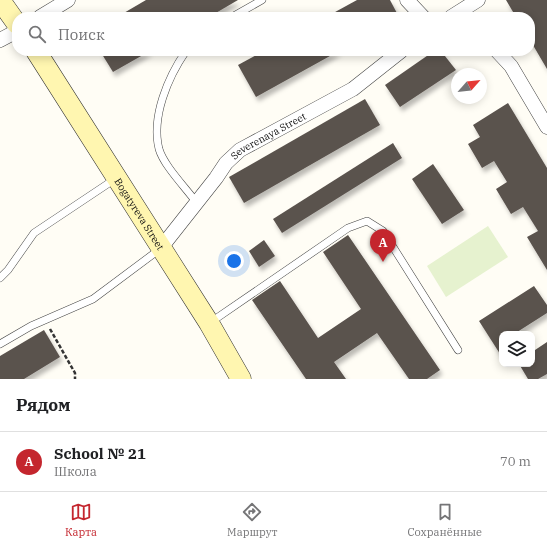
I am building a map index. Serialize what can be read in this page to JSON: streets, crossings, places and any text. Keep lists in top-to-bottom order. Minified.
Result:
{"streets":{"main road":["Bogatyreva Street"],"street":["Severenaya Street"]},"crossings":[["Severenaya Street","Bogatyreva Street"]],"north":"top right","page":{"search":"Поиск","pins":"A","heading":"Рядом","list":[{"mark":"A","name":"School № 21","note":"Школа","value":"70 m"}],"nav":["Карта","Маршрут","Сохранённые"]}}
